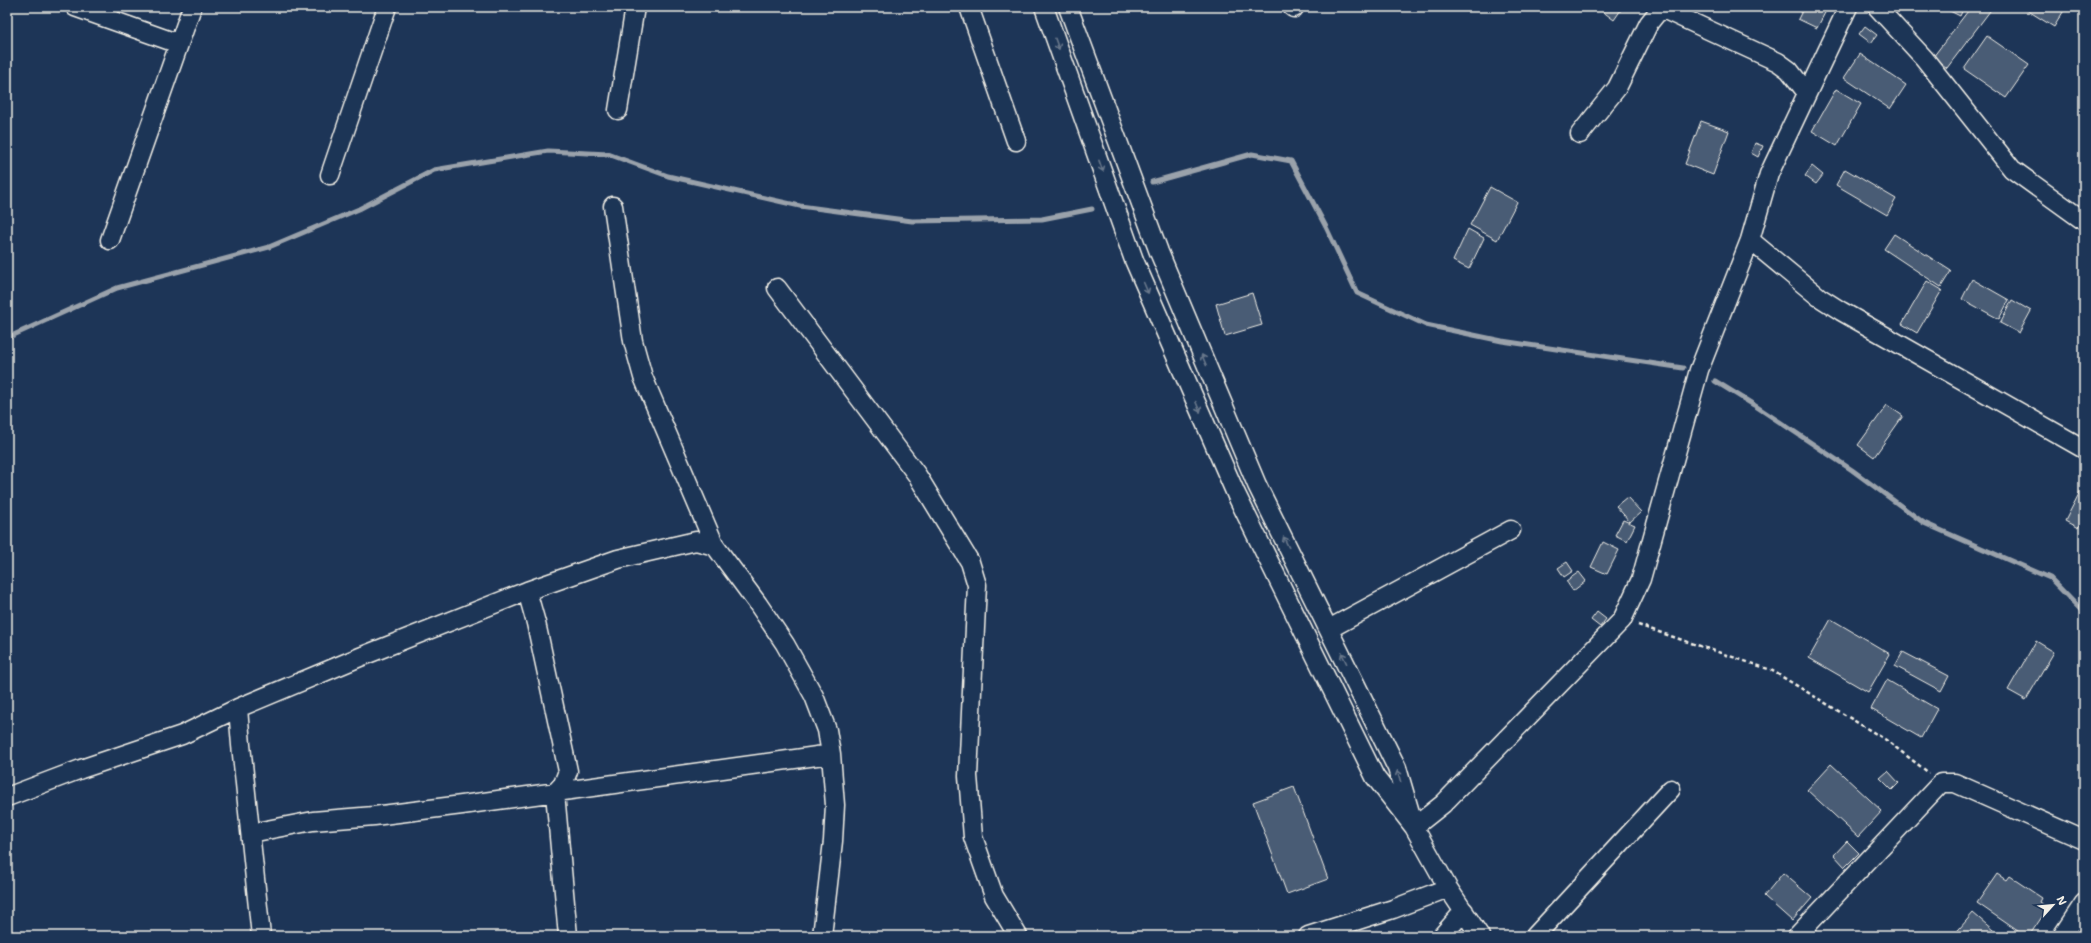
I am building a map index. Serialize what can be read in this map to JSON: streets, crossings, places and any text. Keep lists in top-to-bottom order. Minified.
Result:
{"north":"top right"}
